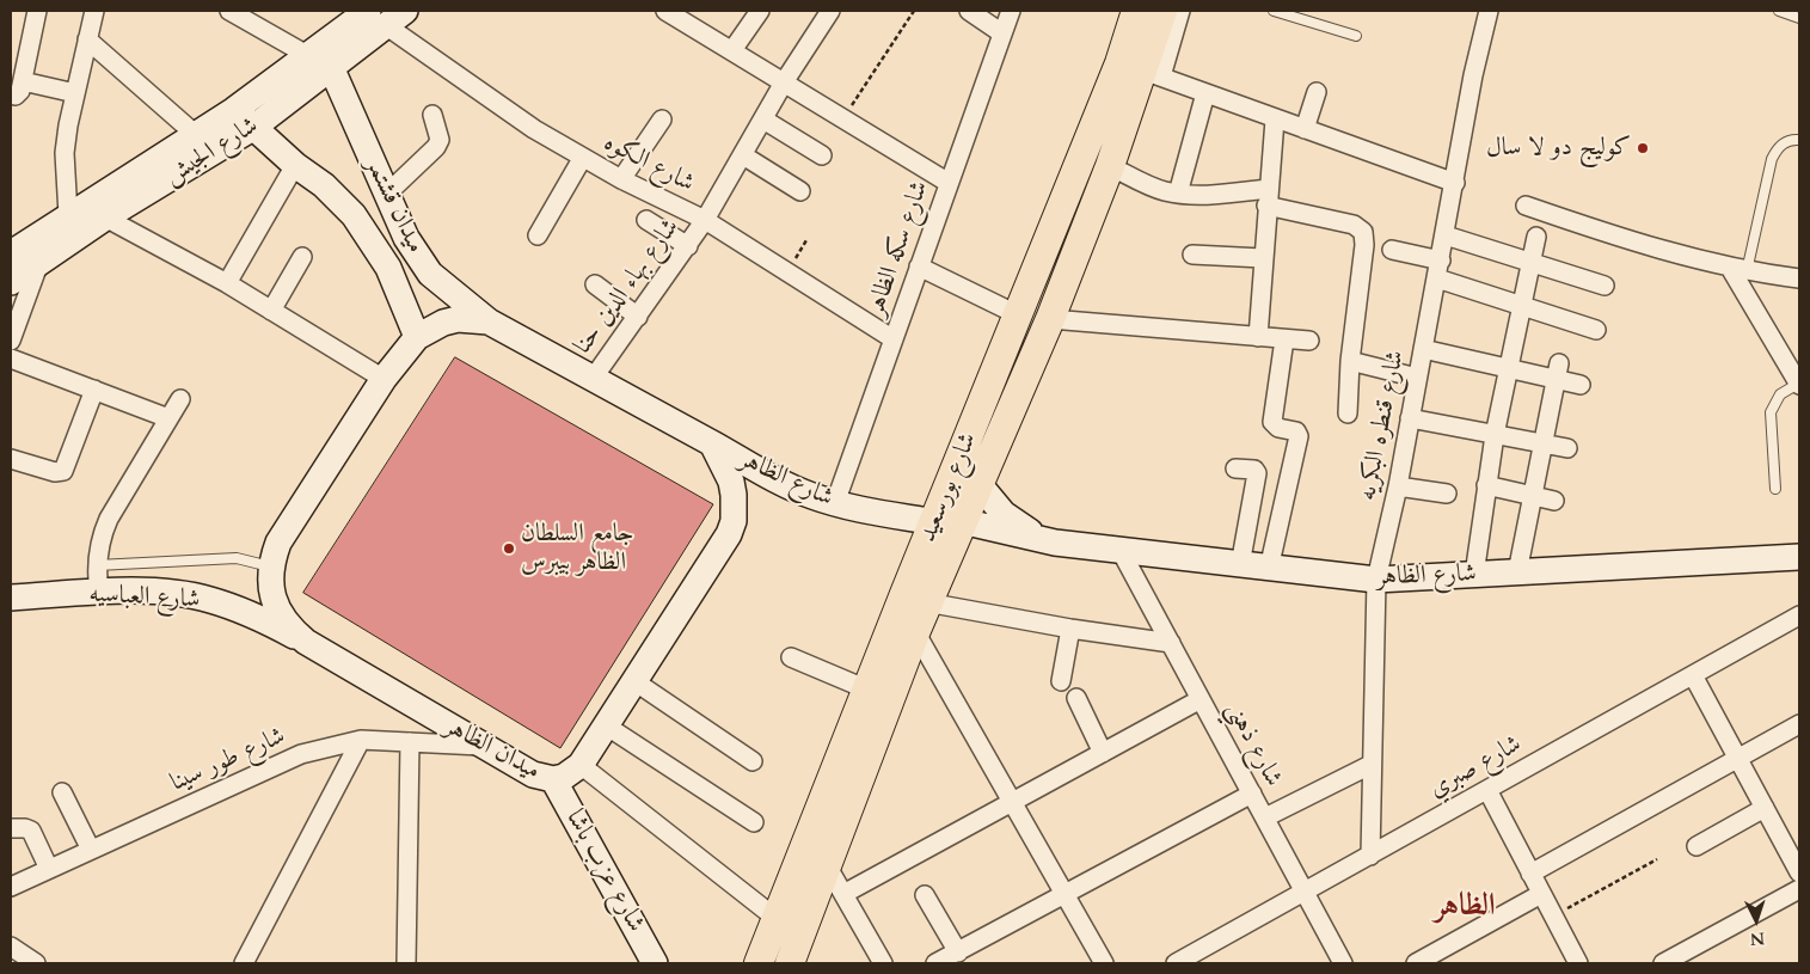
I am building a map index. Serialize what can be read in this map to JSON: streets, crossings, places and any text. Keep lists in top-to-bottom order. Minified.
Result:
{"streets":{"main road":["شارع الجيش","ميدان قشتمر","شارع الظاهر","شارع بورسعيد","شارع العباسيه","ميدان الظاهر","شارع عزب باشا"],"street":["شارع الكوه","شارع سكه الظاهر","شارع بهاء الدين حنا","شارع قنطره البكريه","شارع ذهني","شارع طور سينا","شارع صبري"]},"crossings":[["شارع الجيش","شارع الكوه"],["شارع الجيش","ميدان قشتمر"],["شارع الكوه","شارع سكه الظاهر"],["شارع الكوه","شارع بهاء الدين حنا"],["ميدان قشتمر","ميدان الظاهر"],["شارع سكه الظاهر","شارع الظاهر"],["شارع بهاء الدين حنا","ميدان الظاهر"],["شارع قنطره البكريه","شارع الظاهر"],["شارع قنطره البكريه","شارع صبري"],["شارع الظاهر","شارع بورسعيد"],["شارع الظاهر","شارع ذهني"],["شارع الظاهر","ميدان الظاهر"],["شارع العباسيه","ميدان الظاهر"],["شارع ذهني","شارع صبري"],["ميدان الظاهر","شارع طور سينا"],["ميدان الظاهر","شارع عزب باشا"]],"districts":["الظاهر"],"places":["كوليج دو لا سال","جامع السلطان الظاهر بيبرس"],"north":"bottom"}
